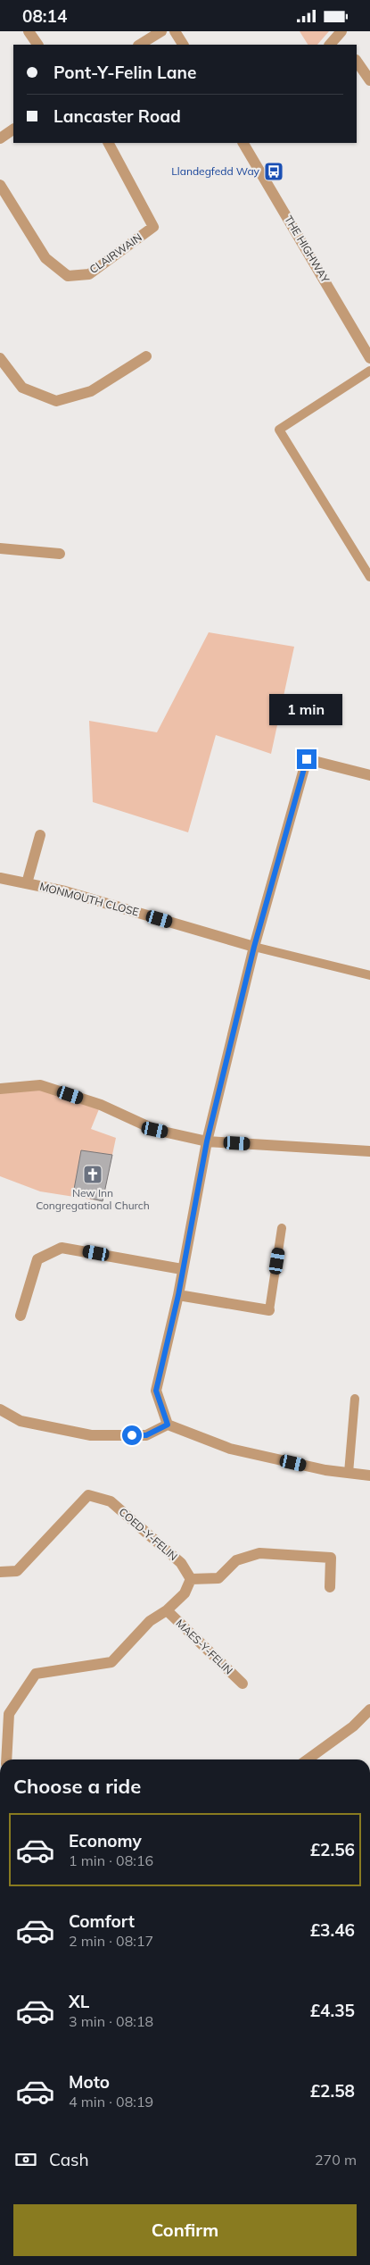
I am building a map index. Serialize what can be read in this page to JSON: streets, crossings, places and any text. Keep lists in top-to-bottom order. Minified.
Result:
{"streets":{"street":["THE HIGHWAY","CLAIRWAIN","MONMOUTH CLOSE","COED-Y-FELIN","MAES-Y-FELIN"]},"places":{"bus stop":["Llandegfedd Way"],"church":["New Inn Congregational Church"]},"page":{"status":"08:14","banner":["Pont-Y-Felin Lane","Lancaster Road"],"bubble":"1 min","heading":"Choose a ride","list":[{"name":"Economy","note":"1 min · 08:16","value":"£2.56"},{"name":"Comfort","note":"2 min · 08:17","value":"£3.46"},{"name":"XL","note":"3 min · 08:18","value":"£4.35"},{"name":"Moto","note":"4 min · 08:19","value":"£2.58"}],"pay":["Cash","270 m"],"buttons":"Confirm"}}
